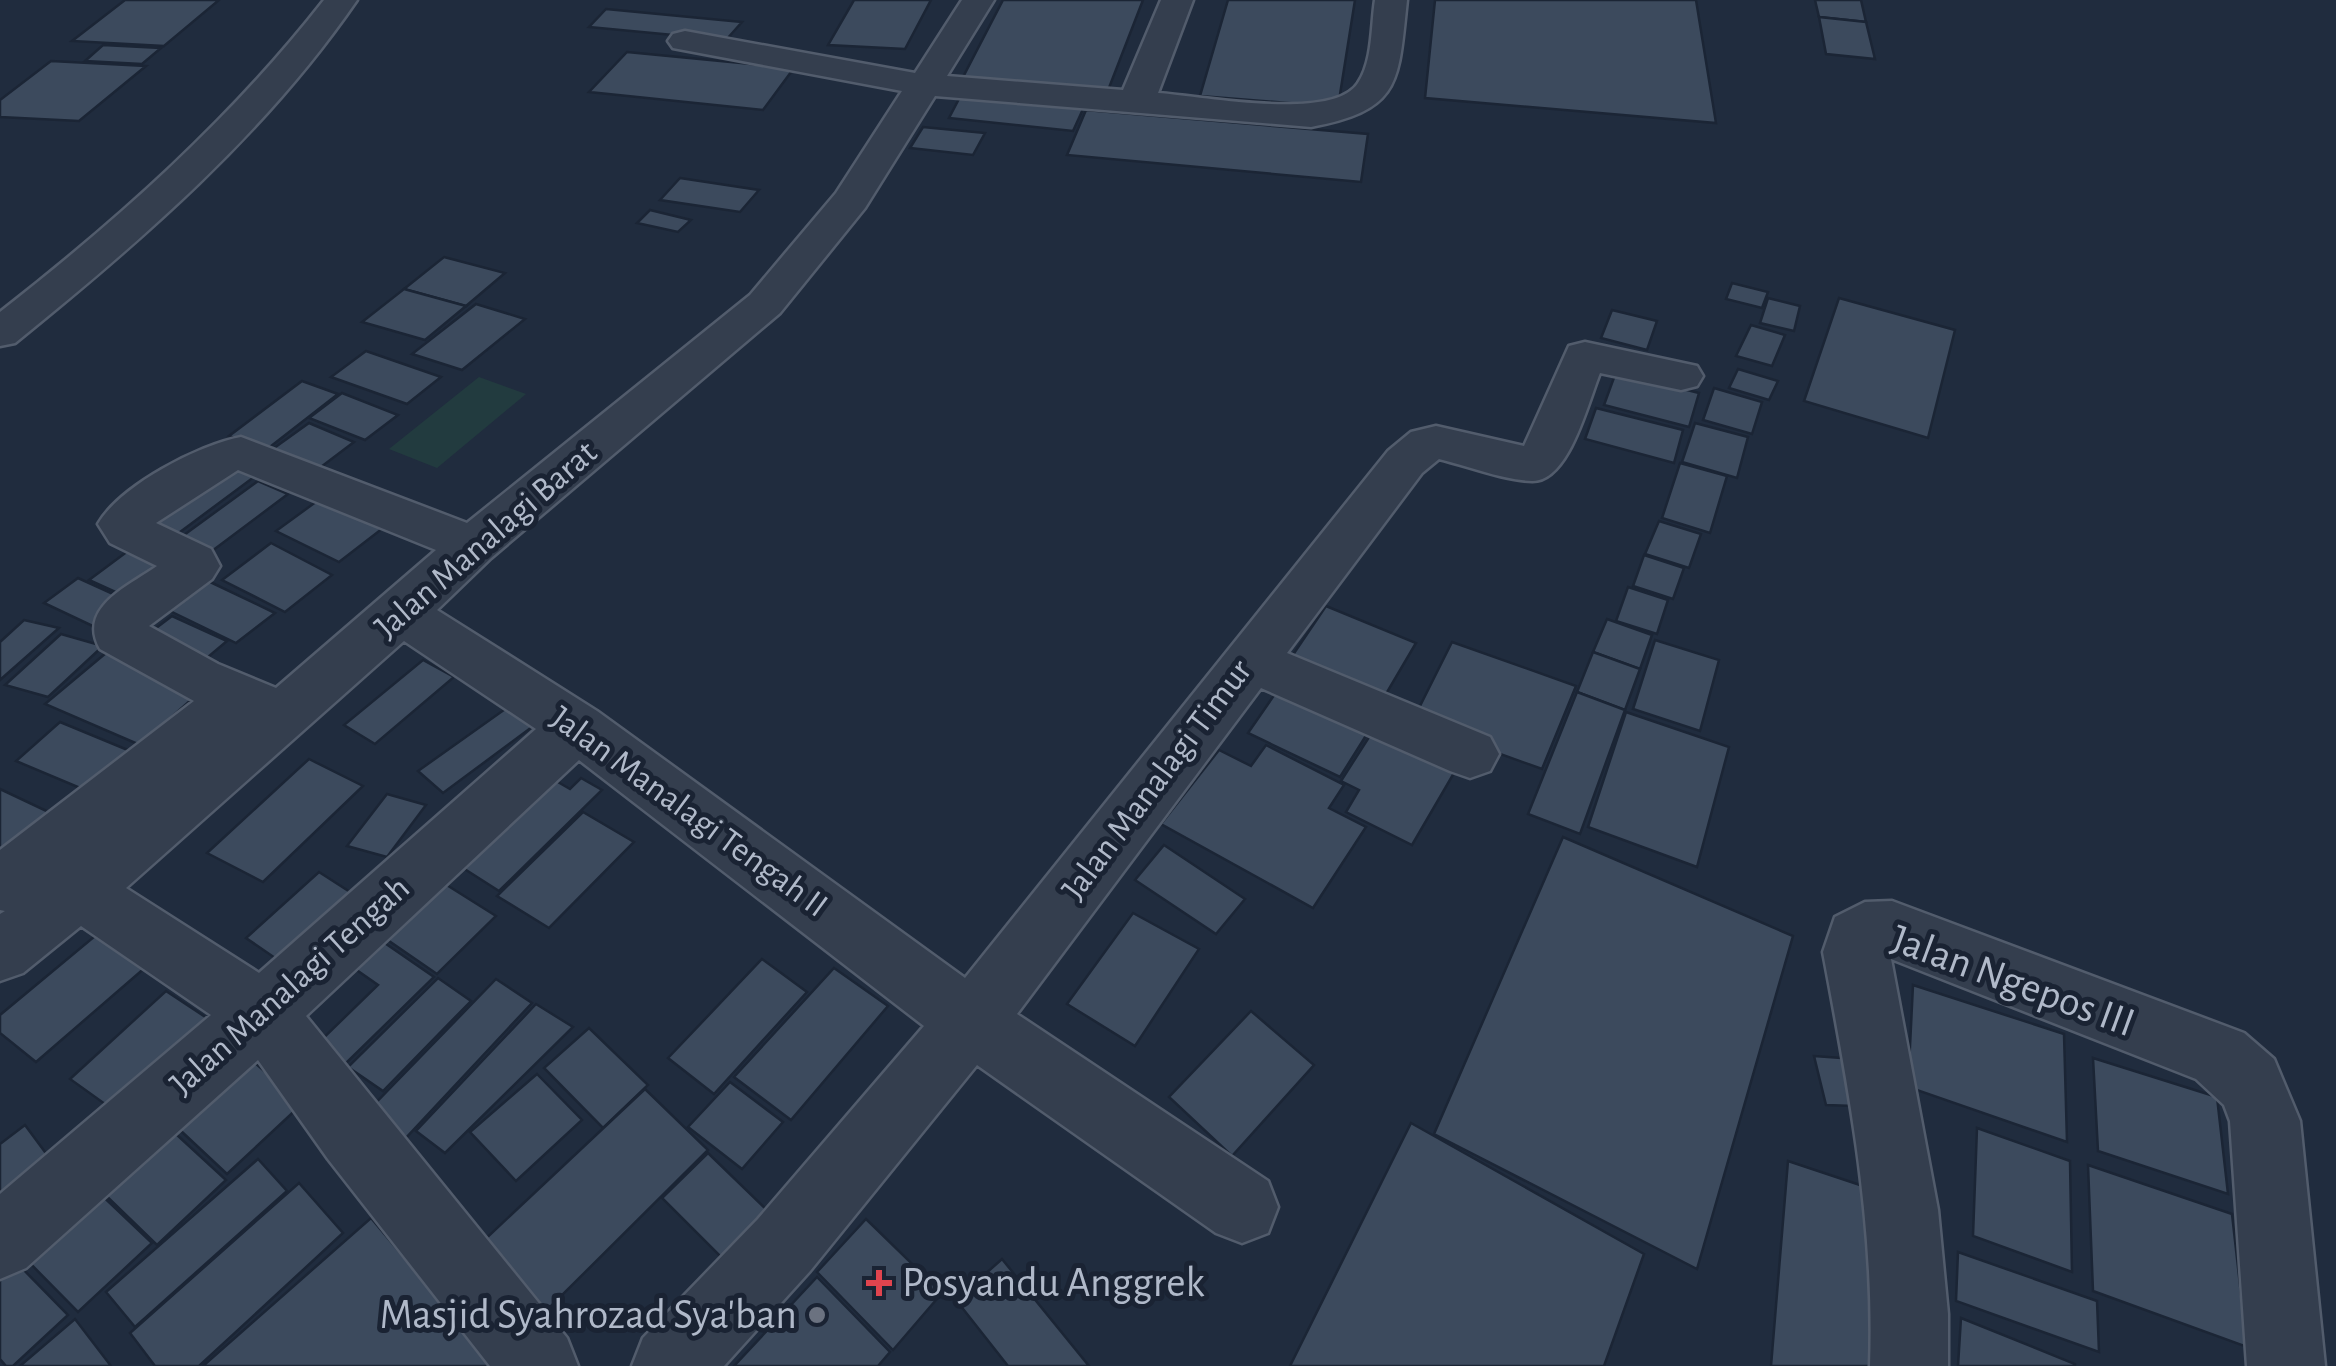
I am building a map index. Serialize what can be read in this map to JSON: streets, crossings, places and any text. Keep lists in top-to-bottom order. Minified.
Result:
{"streets":{"street":["Jalan Manalagi Barat","Jalan Manalagi Timur","Jalan Manalagi Tengah II","Jalan Ngepos III","Jalan Manalagi Tengah"]},"crossings":[["Jalan Manalagi Barat","Jalan Manalagi Tengah II"],["Jalan Manalagi Timur","Jalan Manalagi Tengah II"],["Jalan Manalagi Tengah II","Jalan Manalagi Tengah"]],"places":{"health":["Posyandu Anggrek"],"other":["Masjid Syahrozad Sya'ban"]}}
